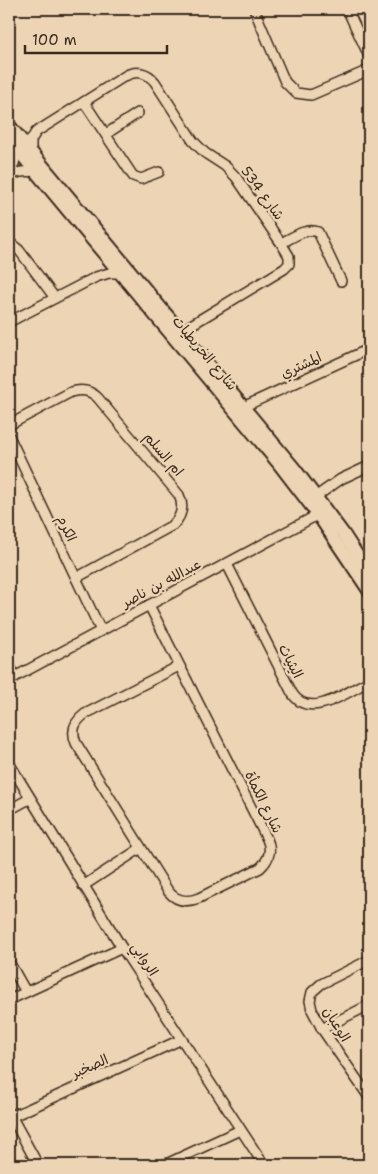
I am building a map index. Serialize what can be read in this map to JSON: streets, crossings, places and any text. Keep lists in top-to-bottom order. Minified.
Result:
{"streets":{"street":["شارع 534","شارع الخريطيات","المشتري","ام السلم","الكرم","عبدالله بن ناصر","اليثياث","شارع الكمأة","الروابي","الوعبان","الصخبر"]},"crossings":[["شارع 534","شارع الخريطيات"],["شارع الخريطيات","المشتري"],["شارع الخريطيات","عبدالله بن ناصر"],["ام السلم","الكرم"],["الكرم","عبدالله بن ناصر"],["عبدالله بن ناصر","اليثياث"],["عبدالله بن ناصر","شارع الكمأة"],["الروابي","الصخبر"]],"scale_bar":"100 m"}
